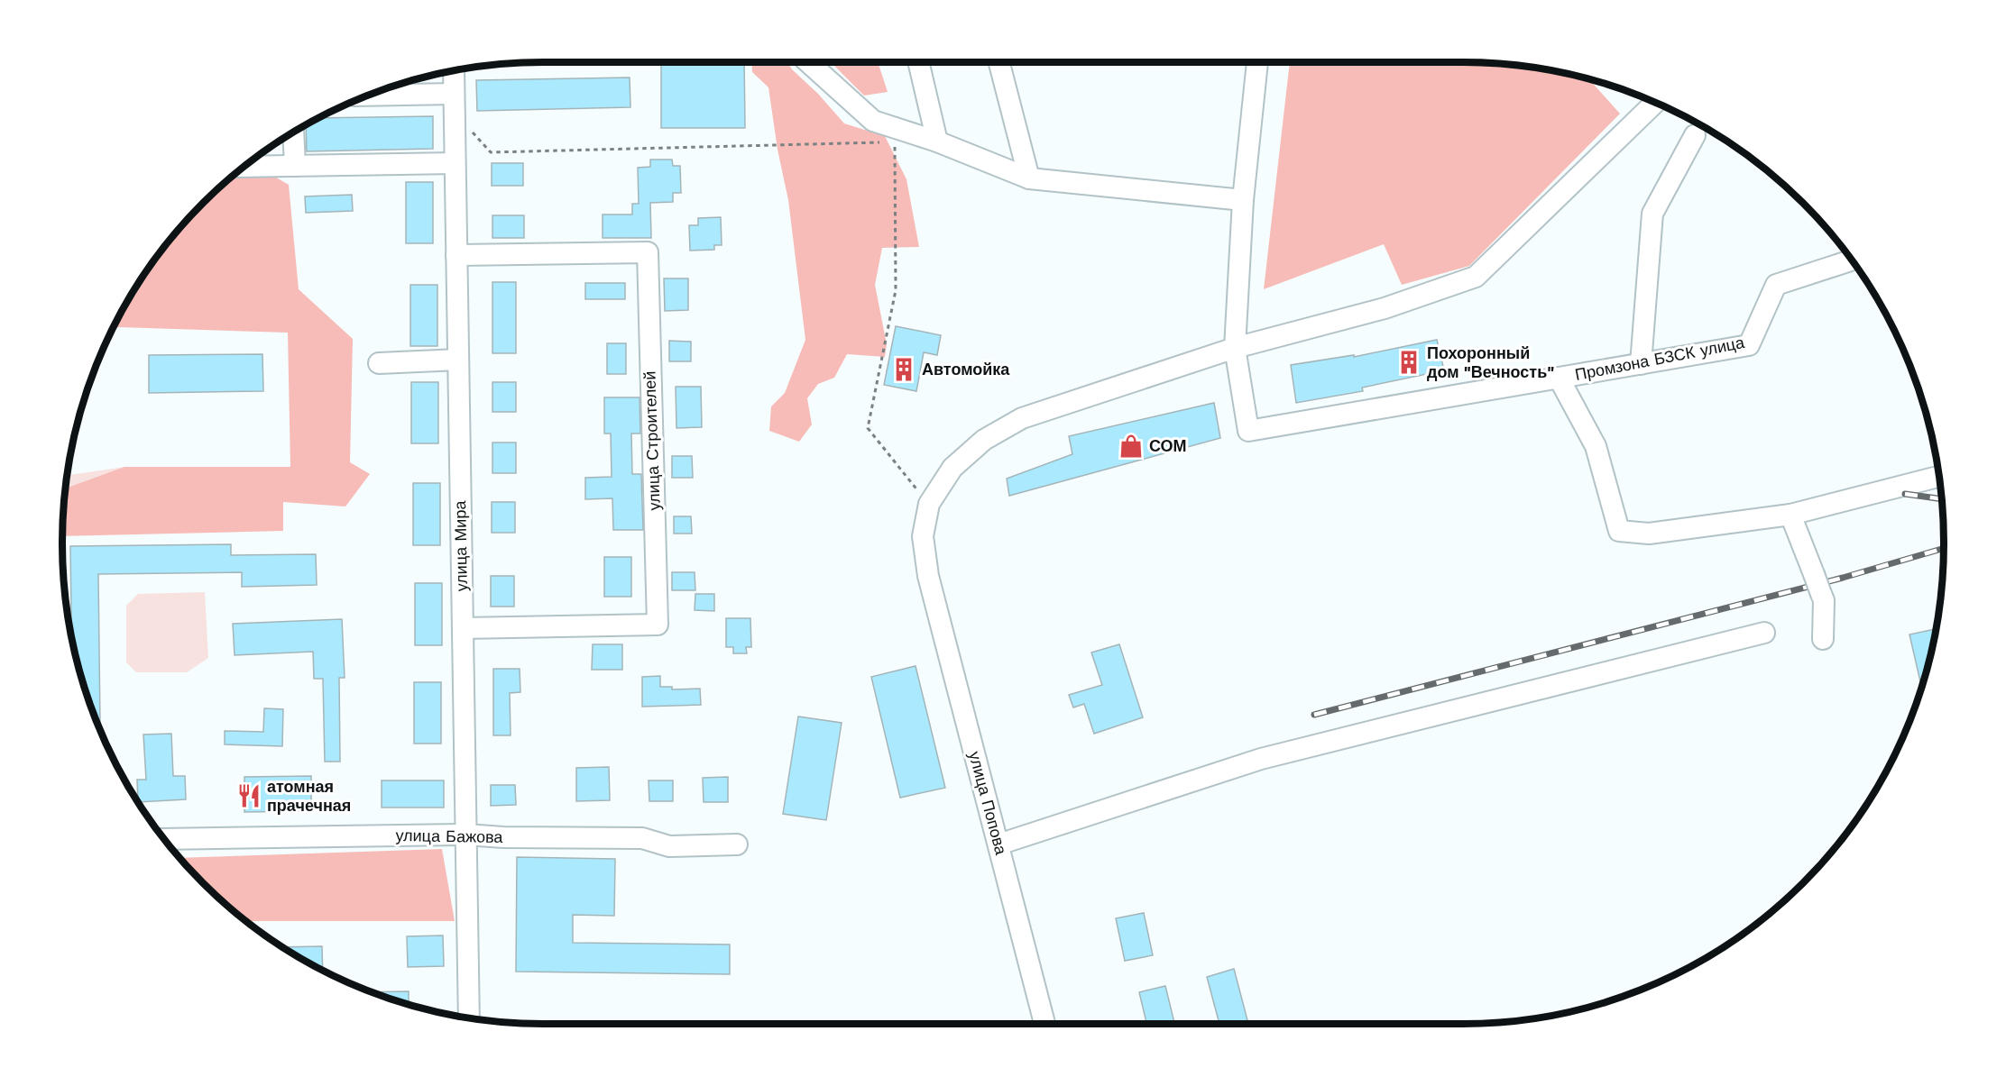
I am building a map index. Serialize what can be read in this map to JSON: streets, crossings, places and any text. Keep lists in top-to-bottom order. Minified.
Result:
{"streets":{"street":["Промзона БЗСК улица","улица Строителей","улица Мира","улица Попова","улица Бажова"]},"crossings":[["улица Строителей","улица Мира"],["улица Мира","улица Бажова"]],"places":{"building":["Похоронный дом \"Вечность\"","Автомойка"],"shop":["СОМ"],"restaurant":["атомная прачечная"]}}
